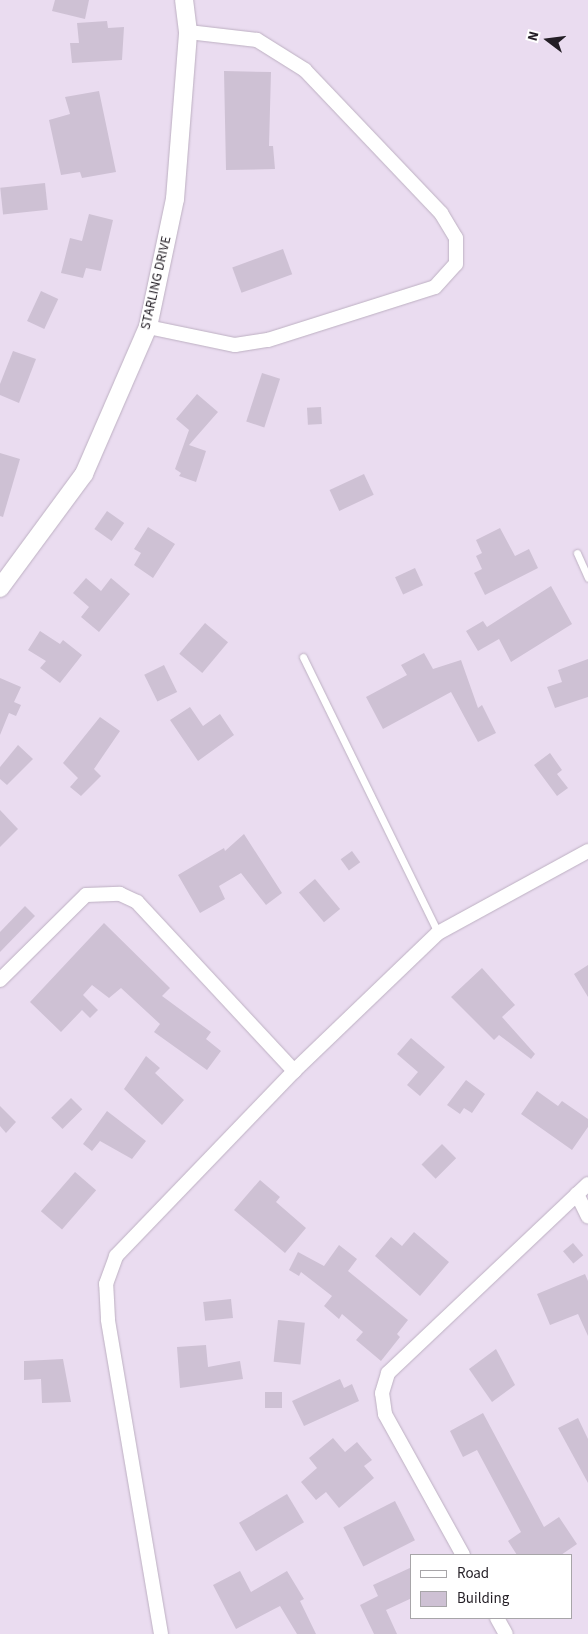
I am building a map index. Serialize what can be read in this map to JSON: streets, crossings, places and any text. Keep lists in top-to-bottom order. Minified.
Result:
{"streets":{"street":["STARLING DRIVE"]},"legend":["Road","Building"],"north":"left"}
